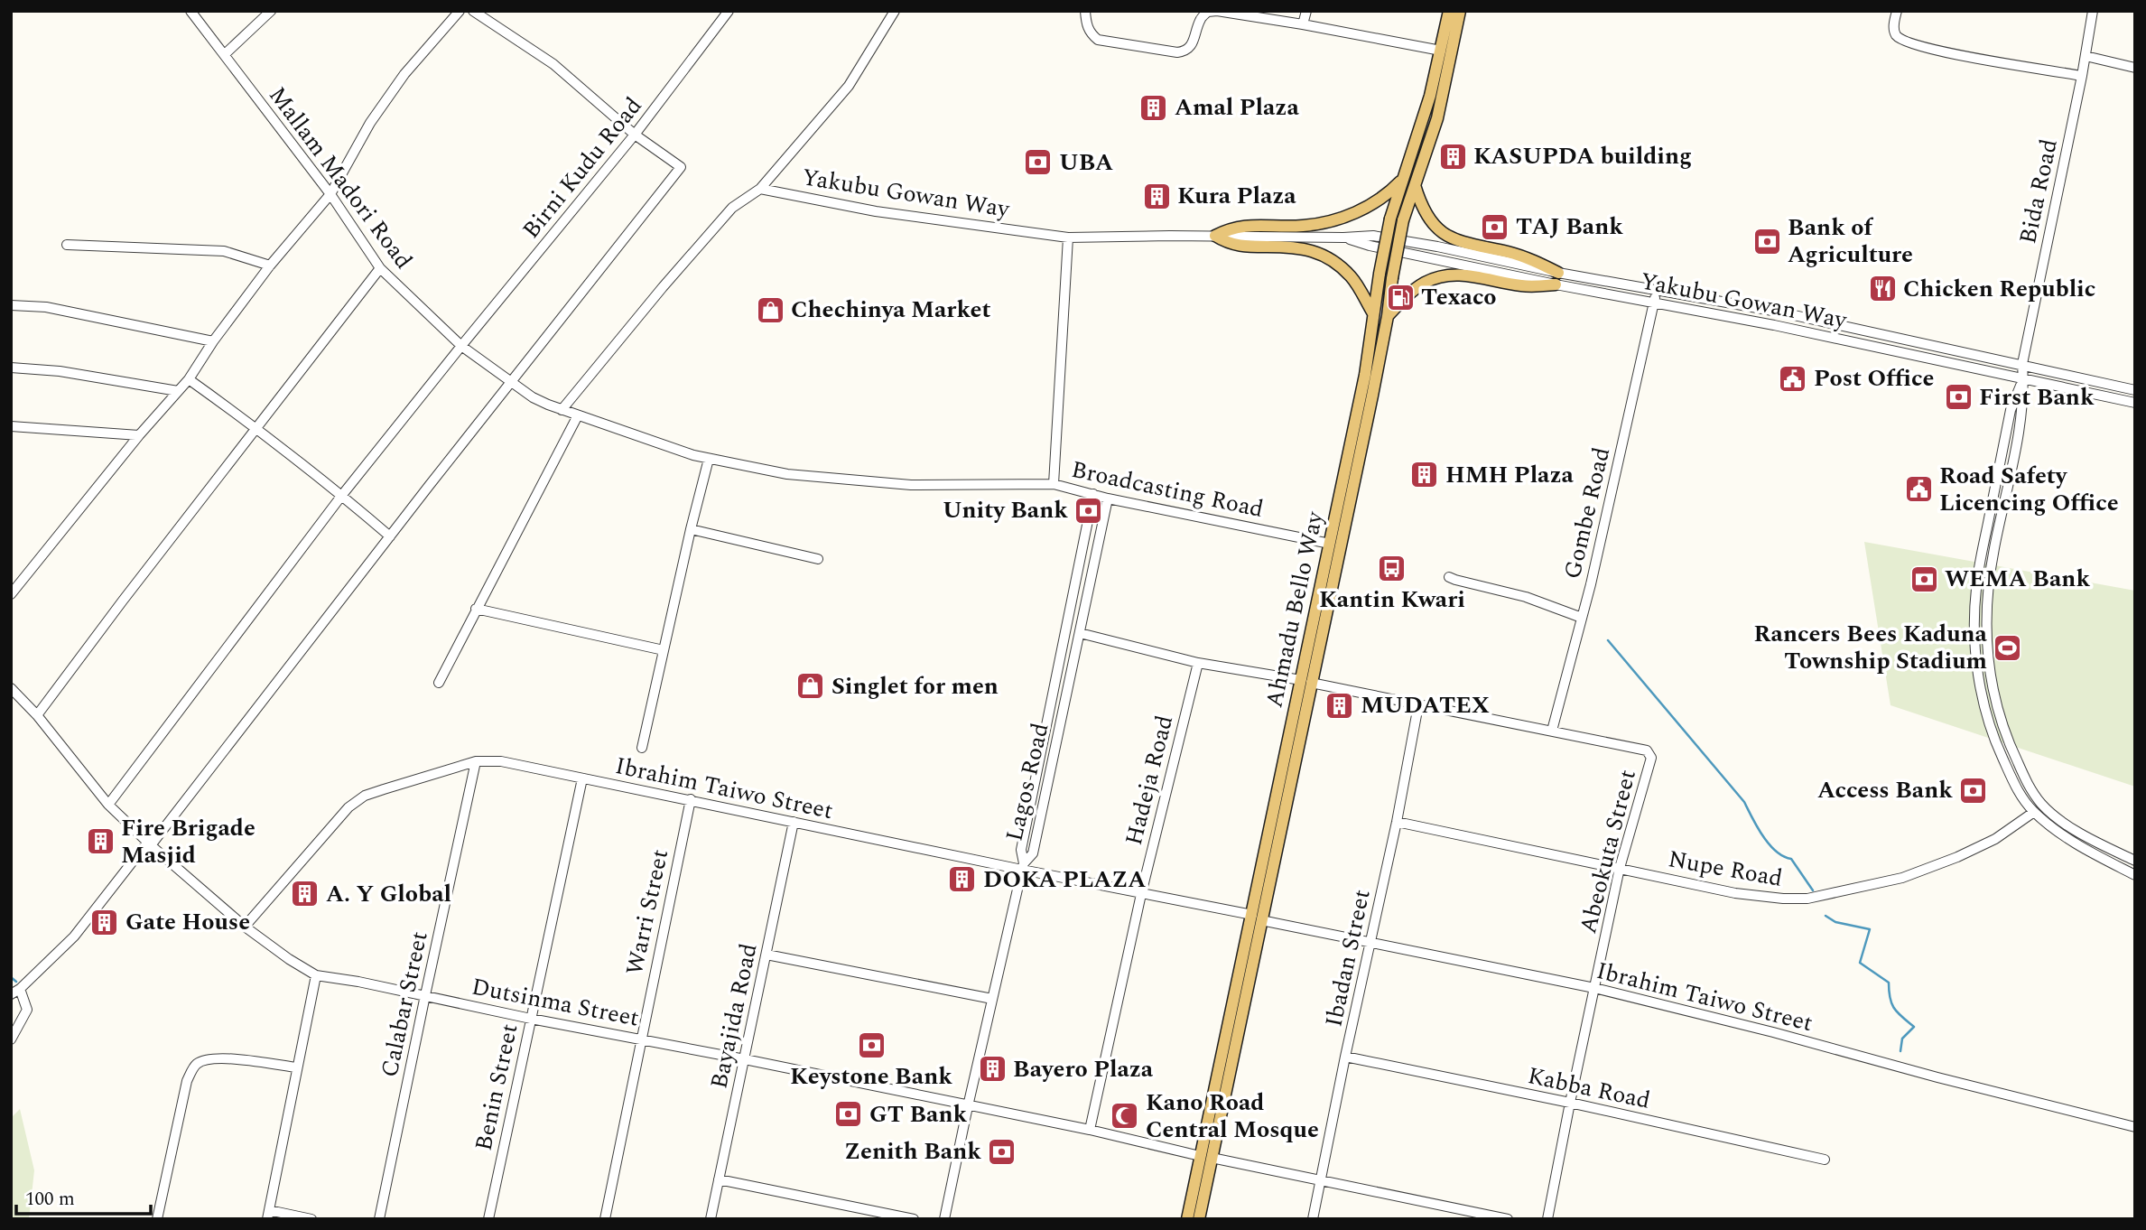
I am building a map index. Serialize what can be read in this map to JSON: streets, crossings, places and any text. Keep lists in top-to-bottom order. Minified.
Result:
{"streets":{"main road":["Ahmadu Bello Way"],"street":["Birni Kudu Road","Mallam Madori Road","Bida Road","Yakubu Gowan Way","Broadcasting Road","Gombe Road","Hadeja Road","Lagos Road","Ibrahim Taiwo Street","Abeokuta Street","Nupe Road","Warri Street","Ibadan Street","Dutsinma Street","Calabar Street","Bayajida Road","Benin Street","Kabba Road"]},"crossings":[["Birni Kudu Road","Mallam Madori Road"],["Birni Kudu Road","Dutsinma Street"],["Mallam Madori Road","Broadcasting Road"],["Bida Road","Yakubu Gowan Way"],["Bida Road","Nupe Road"],["Yakubu Gowan Way","Broadcasting Road"],["Yakubu Gowan Way","Gombe Road"],["Broadcasting Road","Ahmadu Bello Way"],["Broadcasting Road","Lagos Road"],["Gombe Road","Abeokuta Street"],["Ahmadu Bello Way","Ibrahim Taiwo Street"],["Ahmadu Bello Way","Dutsinma Street"],["Hadeja Road","Ibrahim Taiwo Street"],["Hadeja Road","Dutsinma Street"],["Lagos Road","Ibrahim Taiwo Street"],["Lagos Road","Dutsinma Street"],["Ibrahim Taiwo Street","Abeokuta Street"],["Ibrahim Taiwo Street","Warri Street"],["Ibrahim Taiwo Street","Ibadan Street"],["Ibrahim Taiwo Street","Dutsinma Street"],["Ibrahim Taiwo Street","Calabar Street"],["Ibrahim Taiwo Street","Bayajida Road"],["Ibrahim Taiwo Street","Benin Street"],["Abeokuta Street","Nupe Road"],["Abeokuta Street","Kabba Road"],["Nupe Road","Ibadan Street"],["Warri Street","Dutsinma Street"],["Ibadan Street","Dutsinma Street"],["Ibadan Street","Kabba Road"],["Dutsinma Street","Calabar Street"],["Dutsinma Street","Bayajida Road"],["Dutsinma Street","Benin Street"]],"places":{"building":["Amal Plaza","KASUPDA building","Kura Plaza","HMH Plaza","MUDATEX","Fire Brigade Masjid","DOKA PLAZA","A. Y Global","Gate House","Bayero Plaza"],"bank":["UBA","TAJ Bank","Bank of Agriculture","First Bank","Unity Bank","WEMA Bank","Access Bank","Keystone Bank","GT Bank","Zenith Bank"],"restaurant":["Chicken Republic"],"fuel station":["Texaco"],"shop":["Chechinya Market","Singlet for men"],"public building":["Post Office","Road Safety Licencing Office"],"bus stop":["Kantin Kwari"],"sports":["Rancers Bees Kaduna Township Stadium"],"mosque":["Kano Road Central Mosque"]},"scale_bar":"100 m"}
